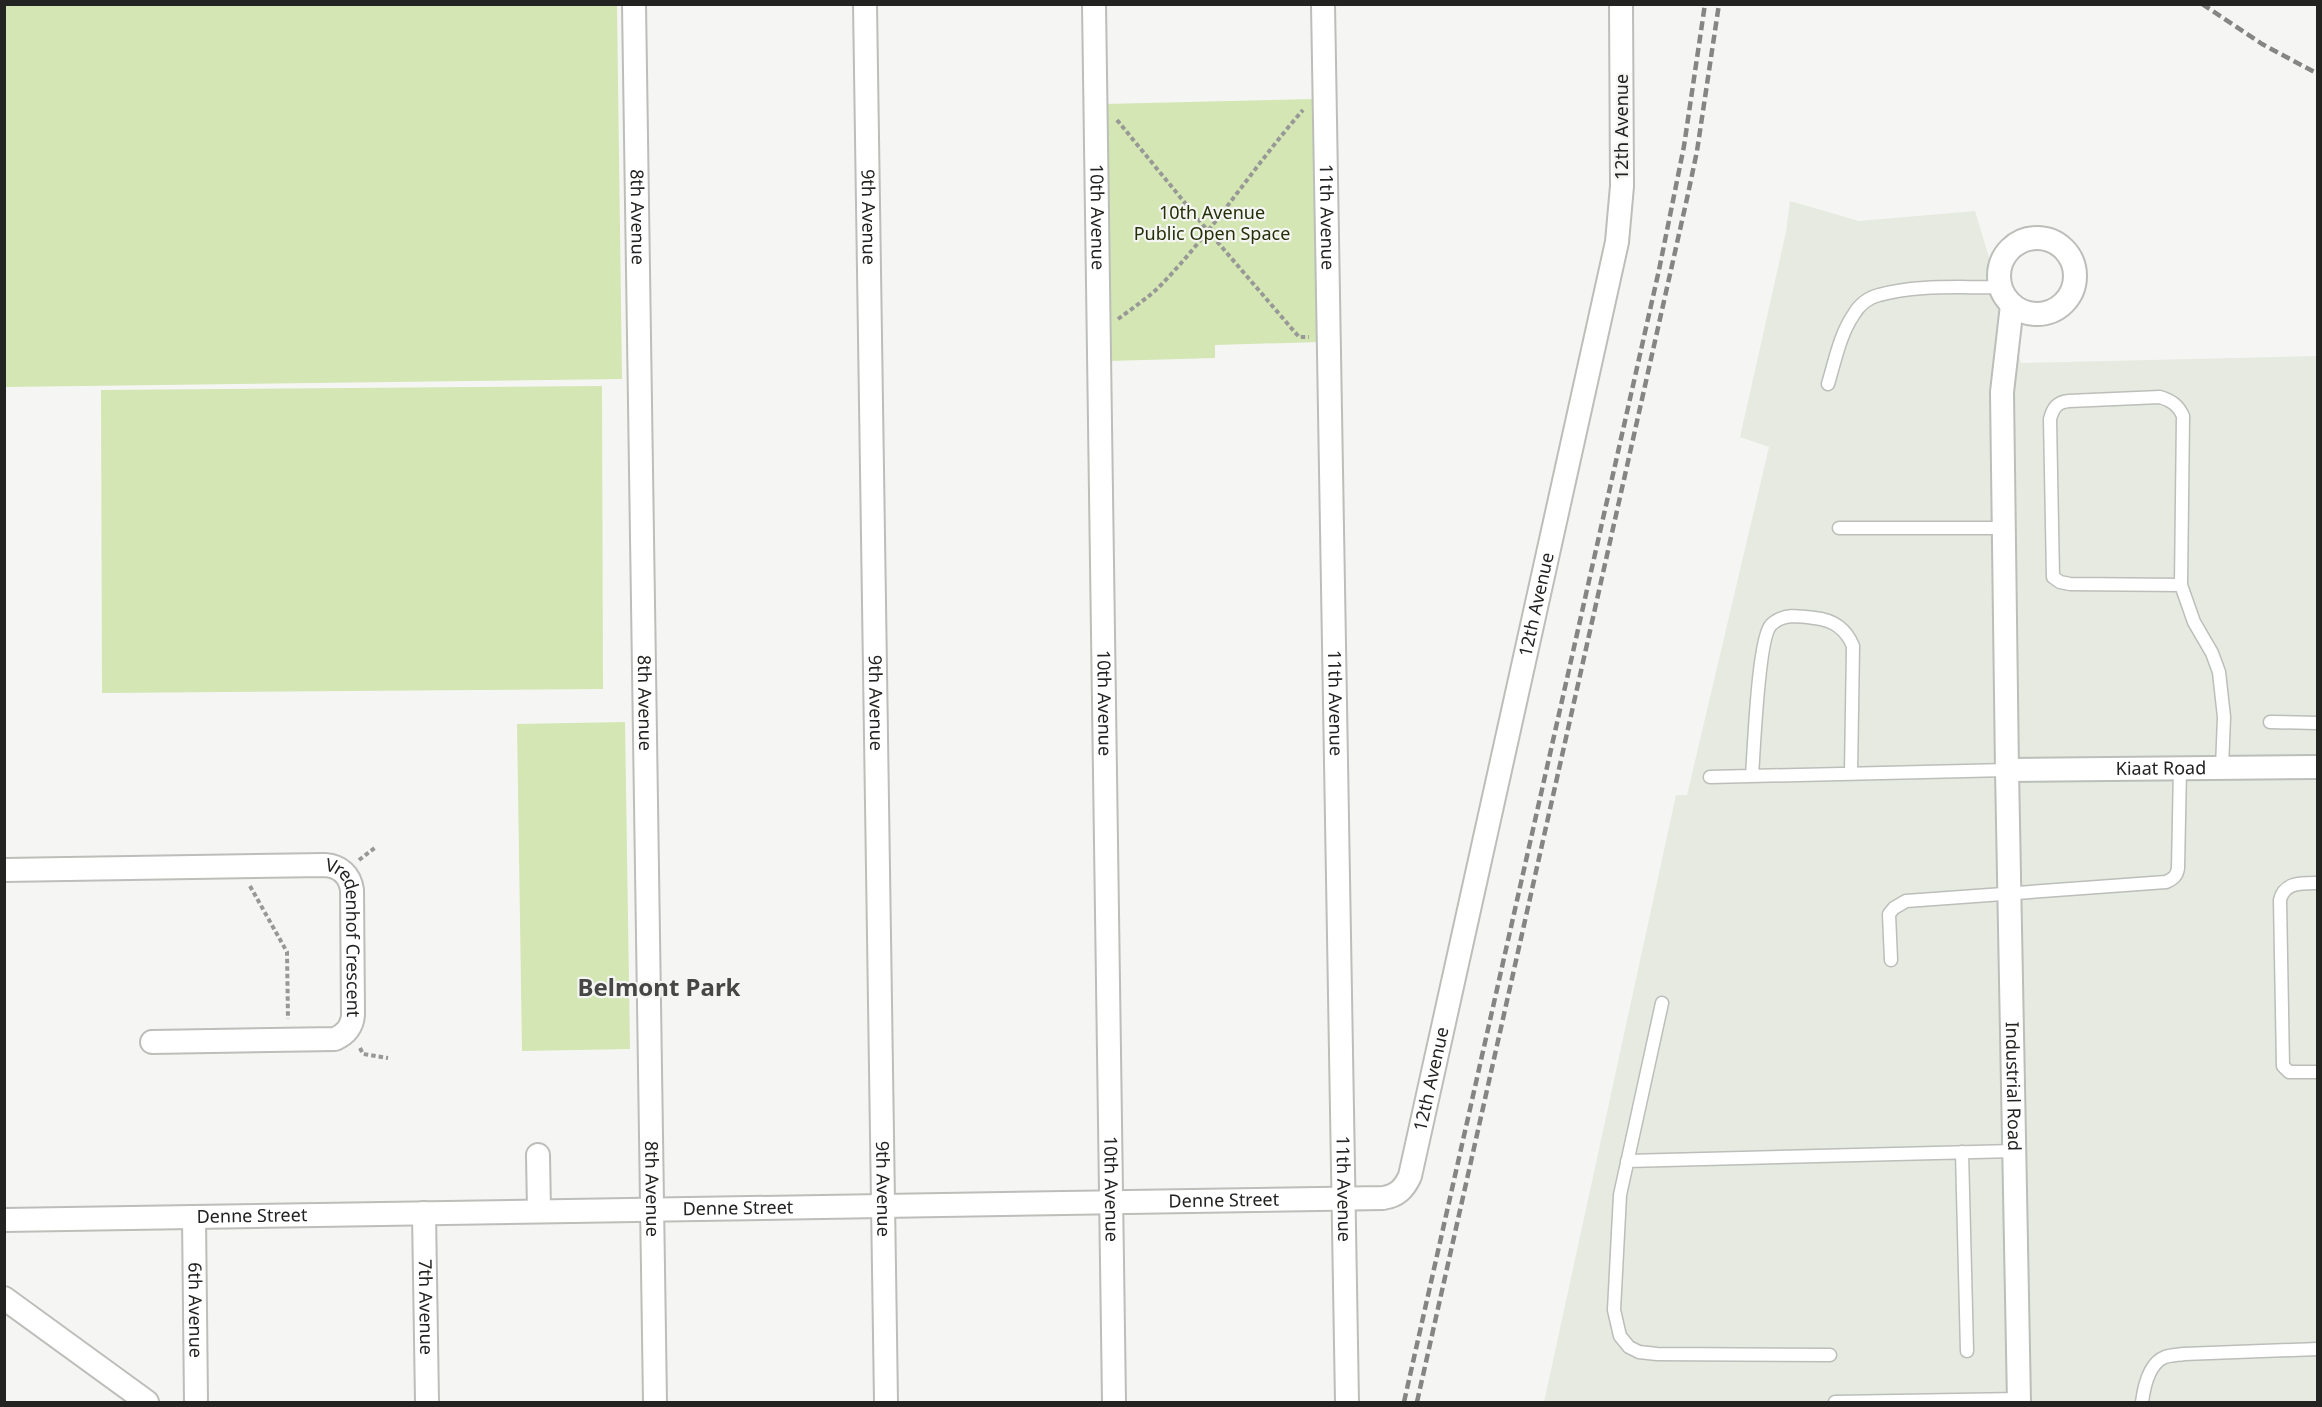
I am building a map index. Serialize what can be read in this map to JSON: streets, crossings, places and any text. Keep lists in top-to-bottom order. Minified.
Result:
{"streets":{"street":["12th Avenue","8th Avenue","9th Avenue","10th Avenue","11th Avenue","Kiaat Road","Vredenhof Crescent","Industrial Road","Denne Street","7th Avenue","6th Avenue"]},"crossings":[["12th Avenue","Denne Street"],["8th Avenue","Denne Street"],["9th Avenue","Denne Street"],["10th Avenue","Denne Street"],["11th Avenue","Denne Street"],["Kiaat Road","Industrial Road"],["Denne Street","7th Avenue"],["Denne Street","6th Avenue"]],"districts":["Belmont Park"],"parks":["10th Avenue Public Open Space"]}
